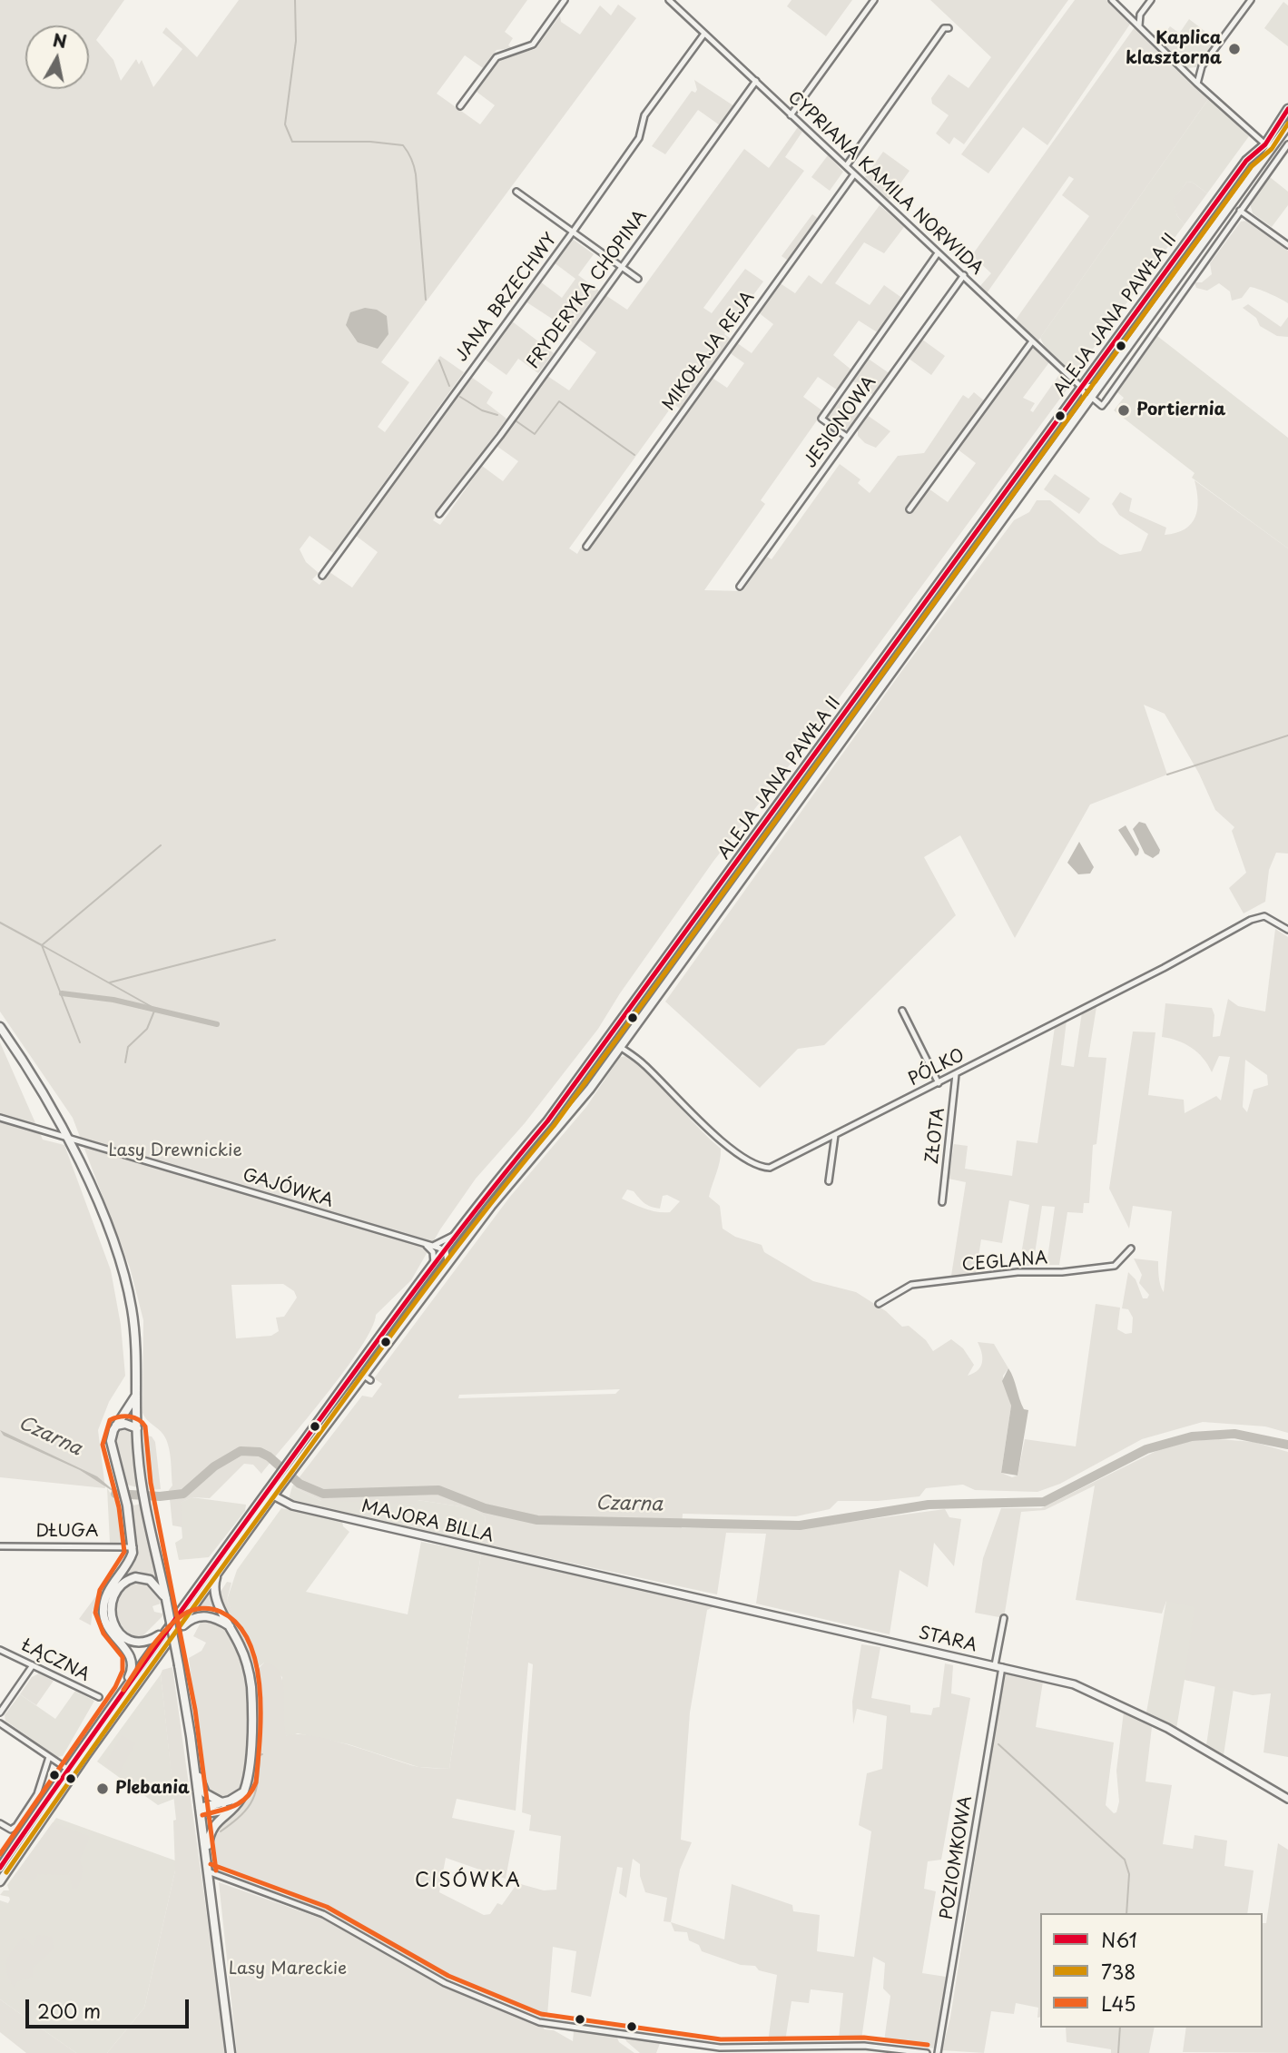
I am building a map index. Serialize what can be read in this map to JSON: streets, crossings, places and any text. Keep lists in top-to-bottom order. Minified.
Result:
{"streets":{"main road":["ALEJA JANA PAWŁA II"],"street":["CYPRIANA KAMILA NORWIDA","FRYDERYKA CHOPINA","JANA BRZECHWY","MIKOŁAJA REJA","JESIONOWA","PÓLKO","ZŁOTA","GAJÓWKA","CEGLANA","MAJORA BILLA","DŁUGA","STARA","ŁĄCZNA","POZIOMKOWA"]},"crossings":[["CYPRIANA KAMILA NORWIDA","FRYDERYKA CHOPINA"],["CYPRIANA KAMILA NORWIDA","JANA BRZECHWY"],["CYPRIANA KAMILA NORWIDA","ALEJA JANA PAWŁA II"],["CYPRIANA KAMILA NORWIDA","MIKOŁAJA REJA"],["CYPRIANA KAMILA NORWIDA","JESIONOWA"],["ALEJA JANA PAWŁA II","PÓLKO"],["ALEJA JANA PAWŁA II","GAJÓWKA"],["PÓLKO","ZŁOTA"],["MAJORA BILLA","STARA"],["STARA","POZIOMKOWA"]],"districts":["CISÓWKA"],"water":["Czarna"],"parks":["Lasy Drewnickie","Lasy Mareckie"],"places":["Kaplica klasztorna","Portiernia","Plebania"],"lines":["transit line N61","transit line 738","transit line L45"],"legend":["N61","738","L45"],"scale_bar":"200 m","north":"top"}
